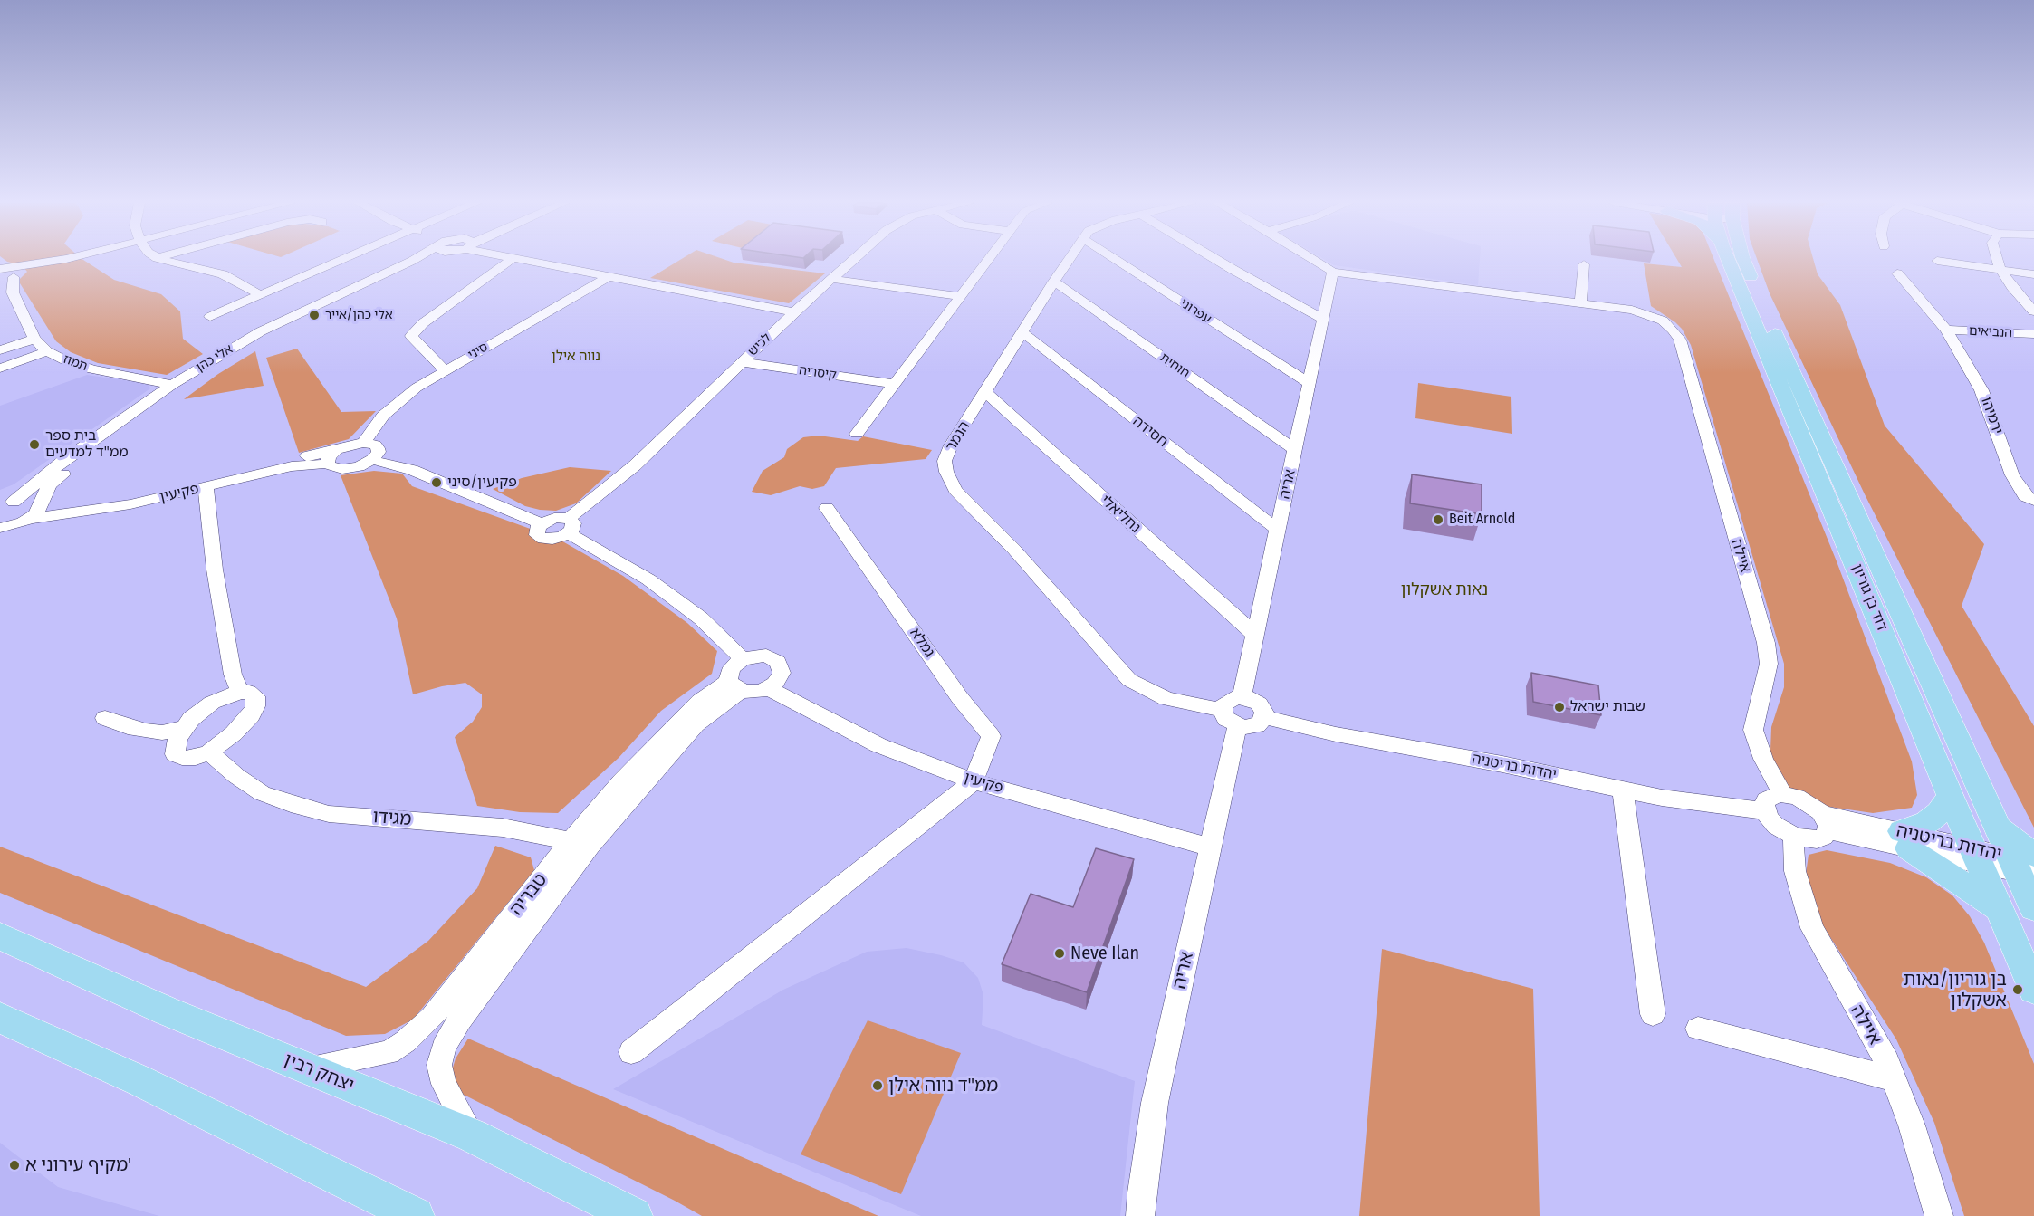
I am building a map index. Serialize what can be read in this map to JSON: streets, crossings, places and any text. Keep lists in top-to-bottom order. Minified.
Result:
{"streets":{"main road":["דוד בן גוריון","יצחק רבין"],"street":["עפרוני","הנביאים","לכיש","סיני","אלי כהן","תמוז","חוחית","קיסריה","ירמיהו","חסידה","הנמר","אריה","פקיעין","נחליאלי","איילה","גמלא","יהדות בריטניה","מגידו","טבריה"]},"crossings":[["עפרוני","אריה"],["הנביאים","ירמיהו"],["לכיש","קיסריה"],["אלי כהן","תמוז"],["אלי כהן","פקיעין"],["חוחית","הנמר"],["חוחית","אריה"],["חסידה","הנמר"],["חסידה","אריה"],["הנמר","אריה"],["הנמר","נחליאלי"],["הנמר","יהדות בריטניה"],["אריה","פקיעין"],["אריה","נחליאלי"],["אריה","יהדות בריטניה"],["פקיעין","גמלא"],["פקיעין","טבריה"],["דוד בן גוריון","יהדות בריטניה"],["מגידו","טבריה"],["טבריה","יצחק רבין"]],"districts":["נווה אילן","נאות אשקלון"],"places":["אלי כהן/אייר","בית ספר ממ\"ד למדעים","פקיעין/סיני","Beit Arnold","שבות ישראל","Neve Ilan","בן גוריון/נאות אשקלון","ממ\"ד נווה אילן","מקיף עירוני א'"]}
